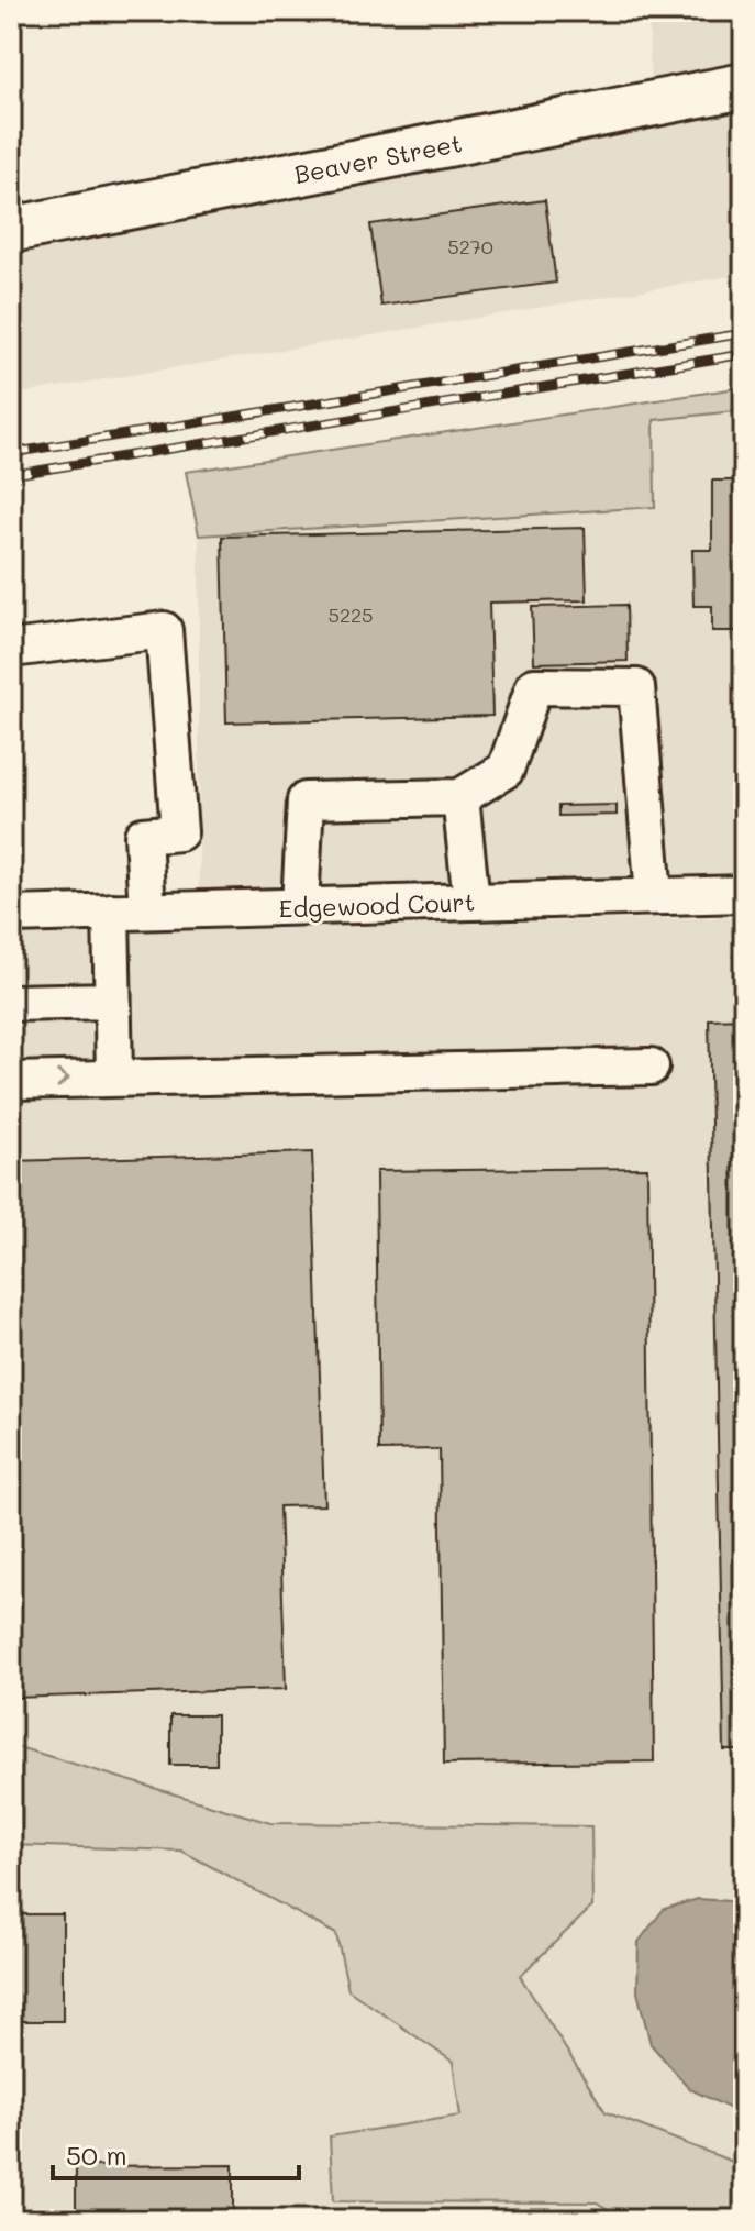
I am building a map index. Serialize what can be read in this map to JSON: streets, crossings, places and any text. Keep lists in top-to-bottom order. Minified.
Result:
{"streets":{"main road":["Beaver Street"],"street":["Edgewood Court"]},"house_numbers":["5270","5225"],"scale_bar":"50 m"}
